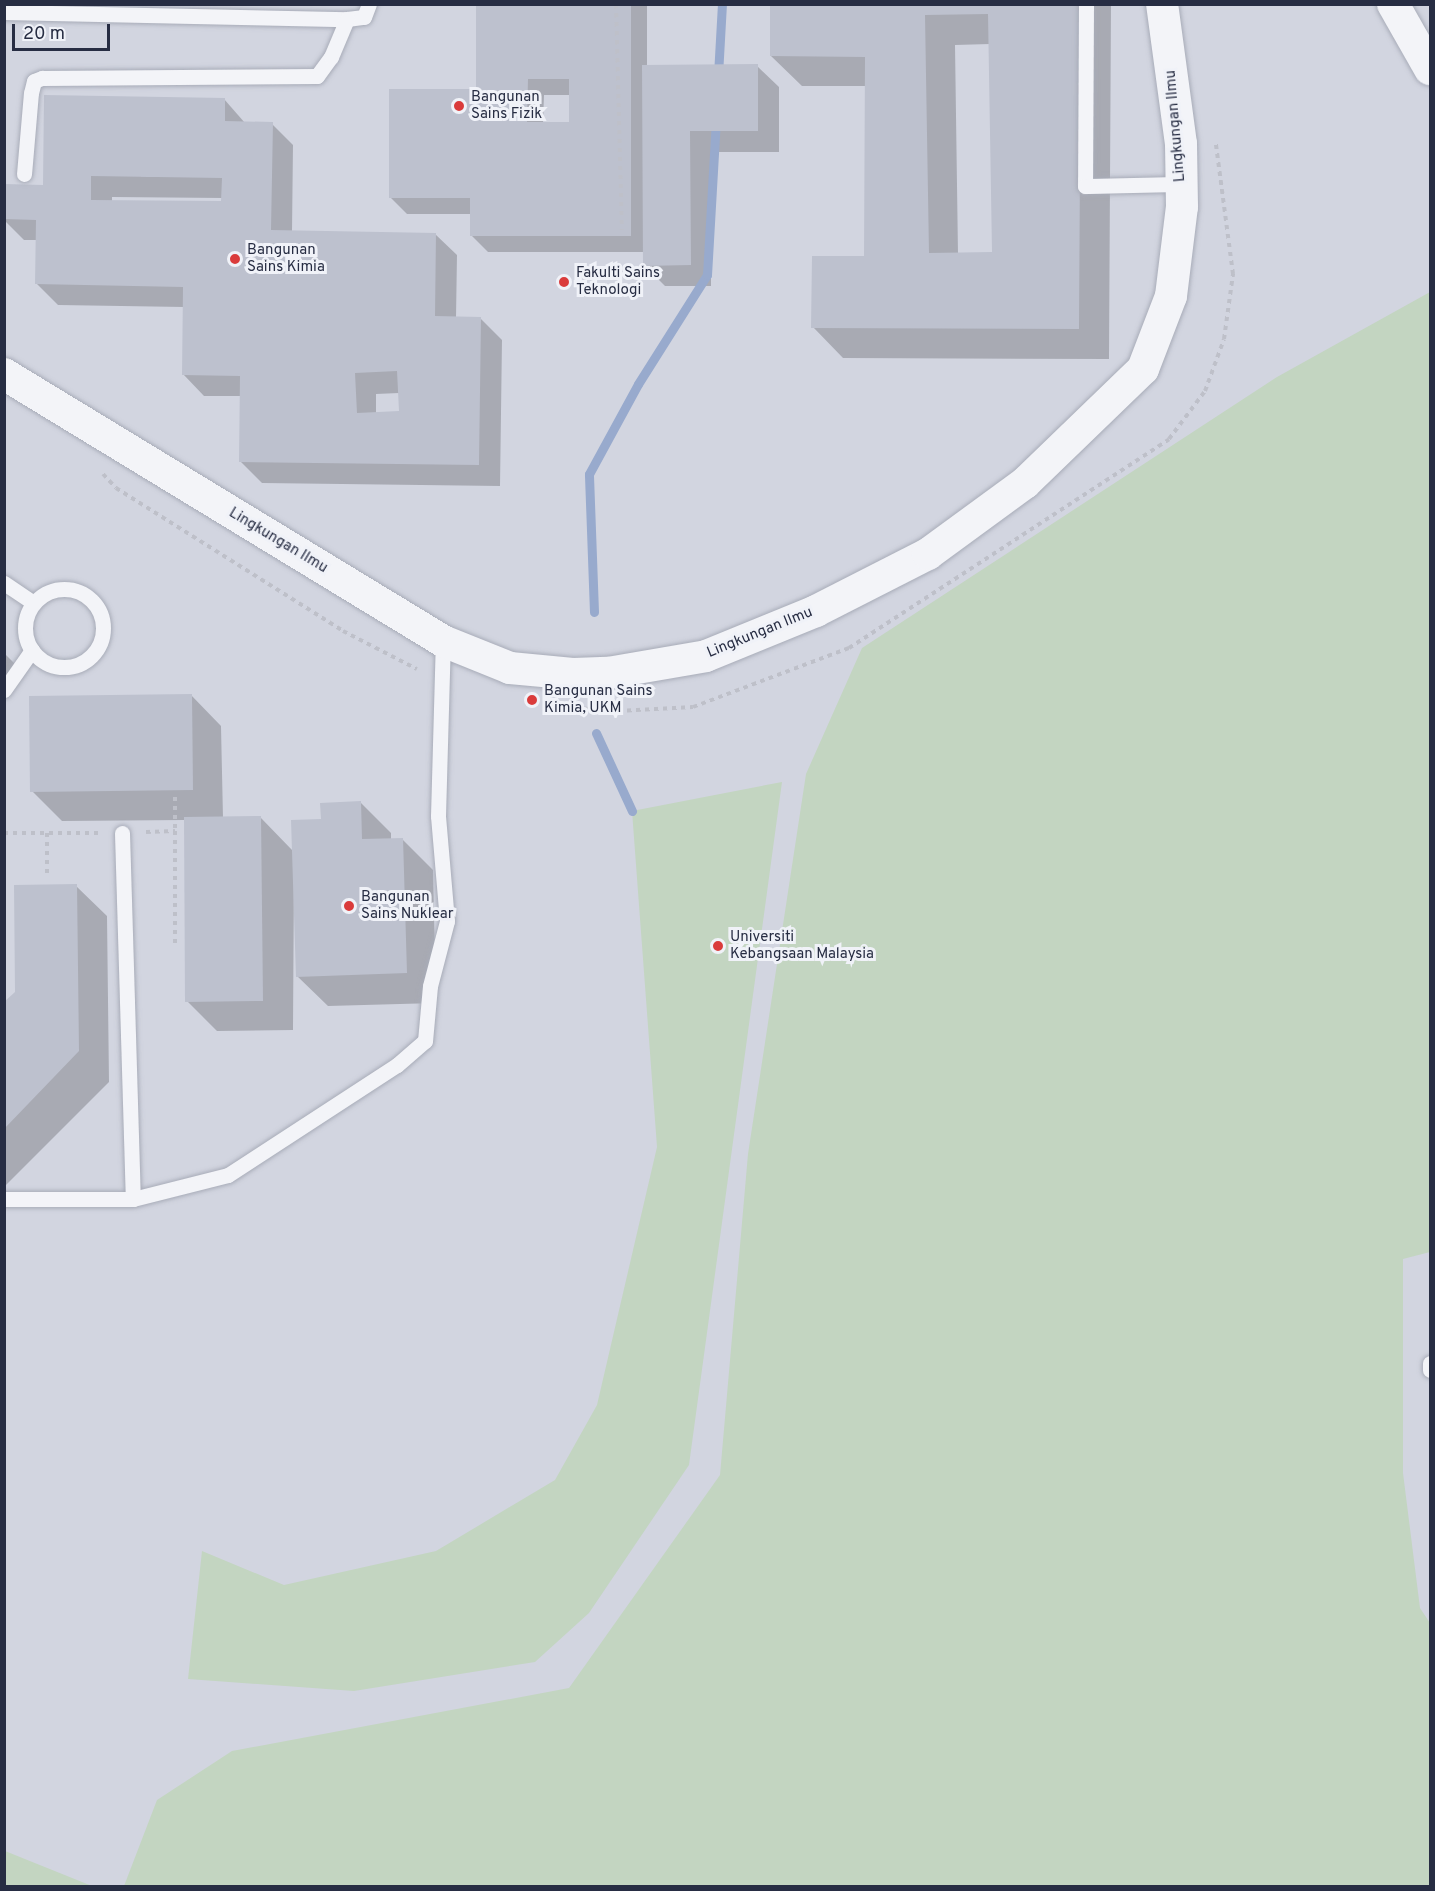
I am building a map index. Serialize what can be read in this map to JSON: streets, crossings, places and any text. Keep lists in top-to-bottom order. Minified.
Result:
{"streets":{"street":["Lingkungan Ilmu"]},"places":["Bangunan Sains Fizik","Bangunan Sains Kimia","Fakulti Sains Teknologi","Bangunan Sains Kimia, UKM","Bangunan Sains Nuklear","Universiti Kebangsaan Malaysia"],"scale_bar":"20 m"}
